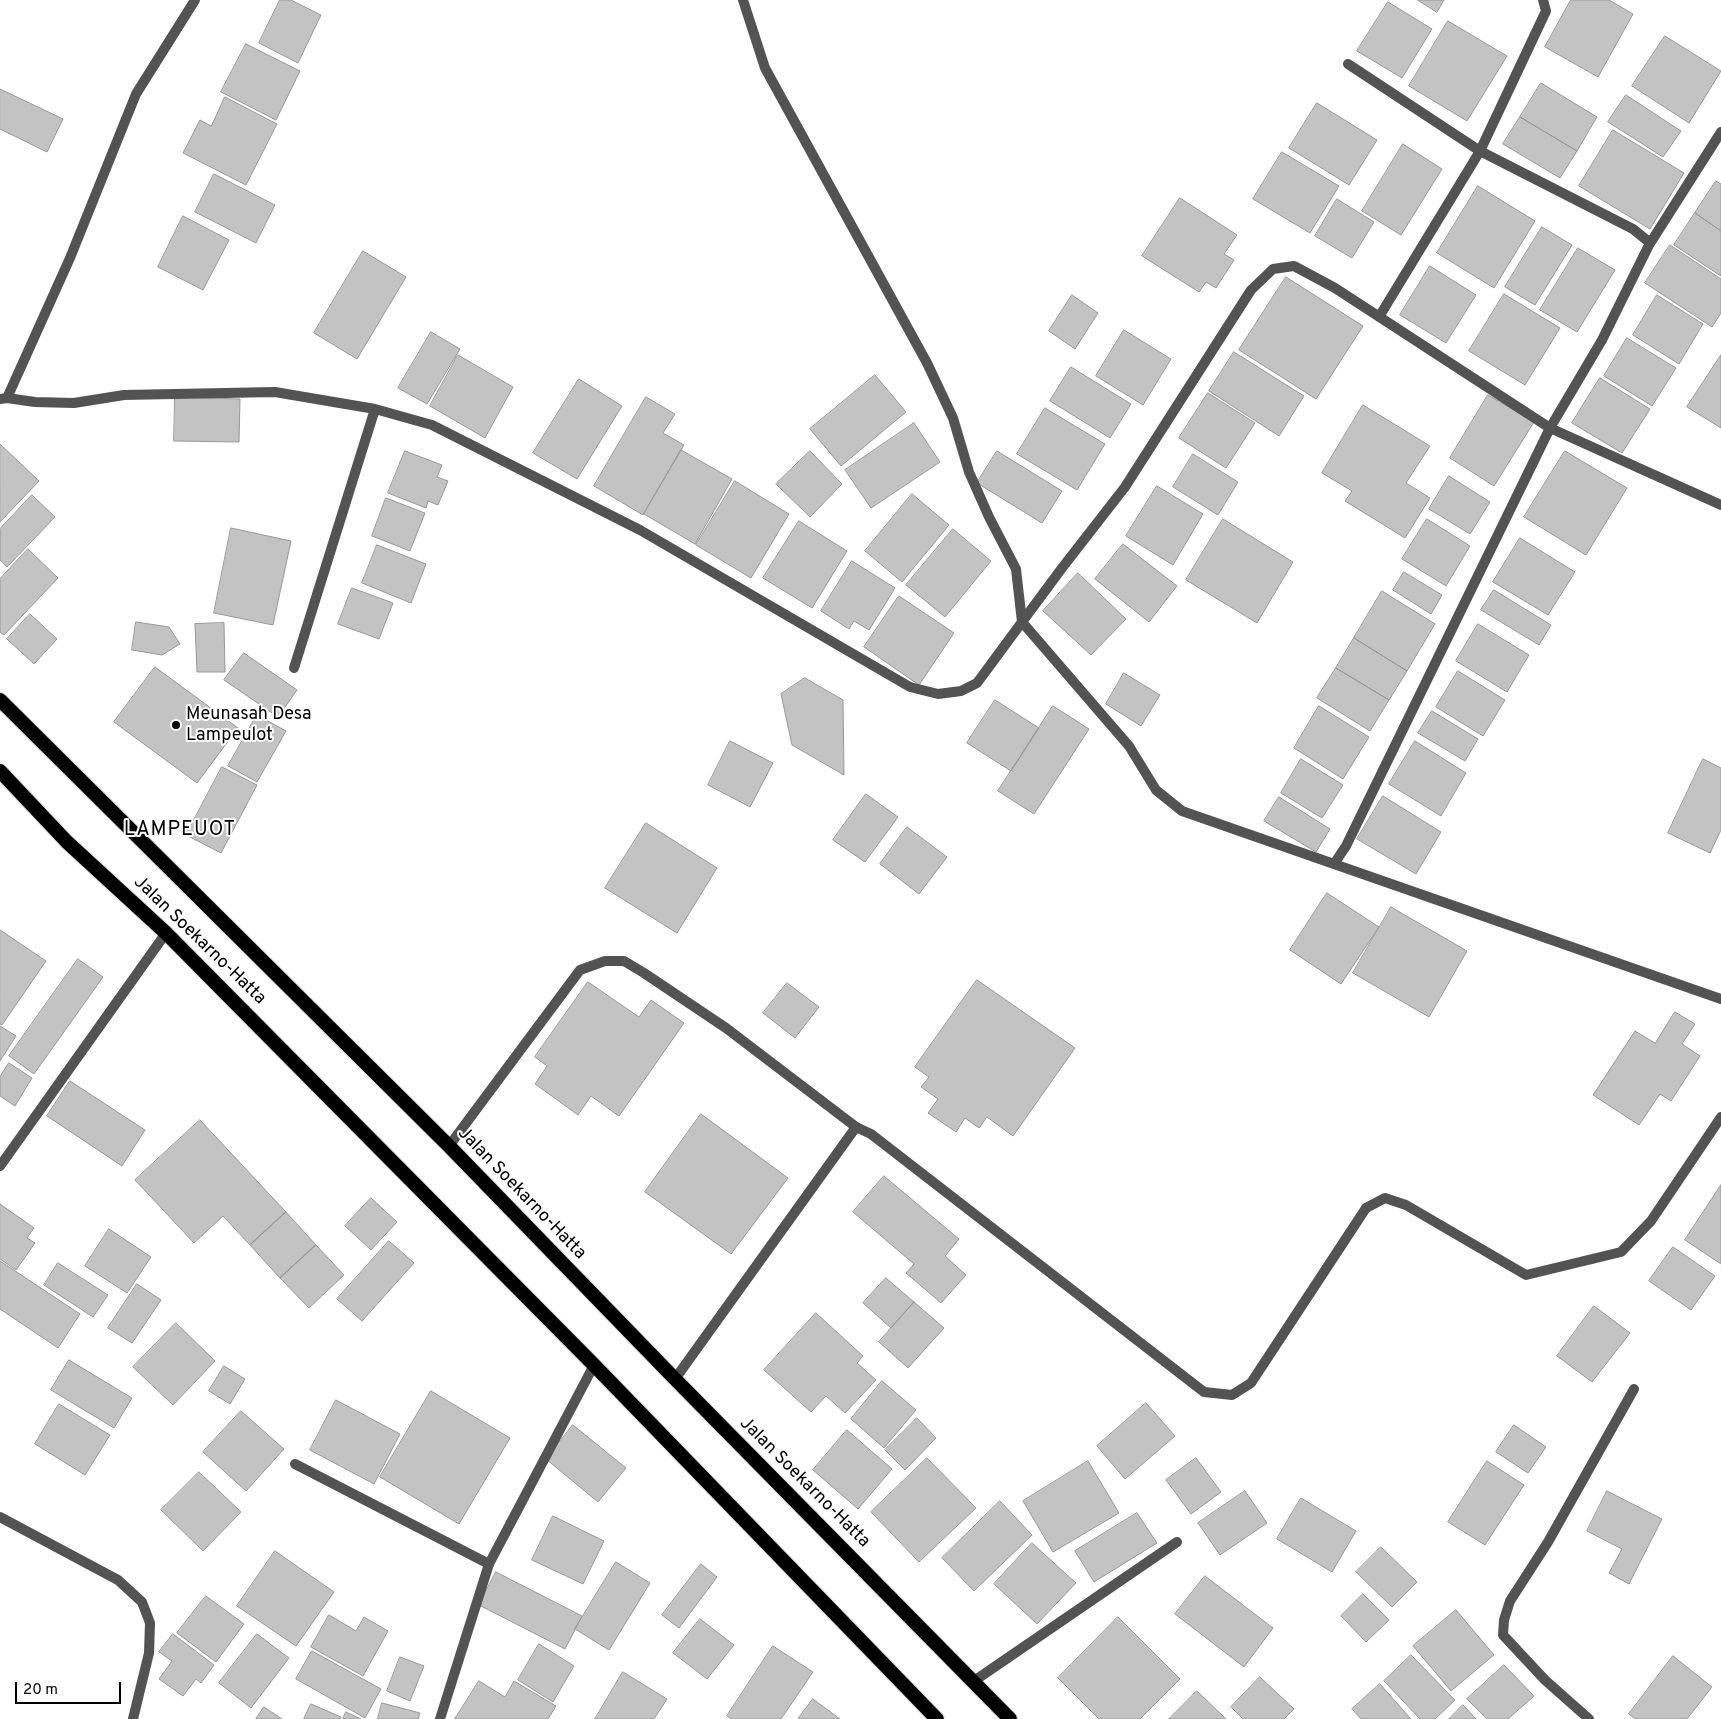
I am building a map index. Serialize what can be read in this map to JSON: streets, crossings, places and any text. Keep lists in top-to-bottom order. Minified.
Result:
{"streets":{"highway":["Jalan Soekarno-Hatta"]},"districts":["LAMPEUOT"],"places":["Meunasah Desa Lampeulot"],"scale_bar":"20 m"}
